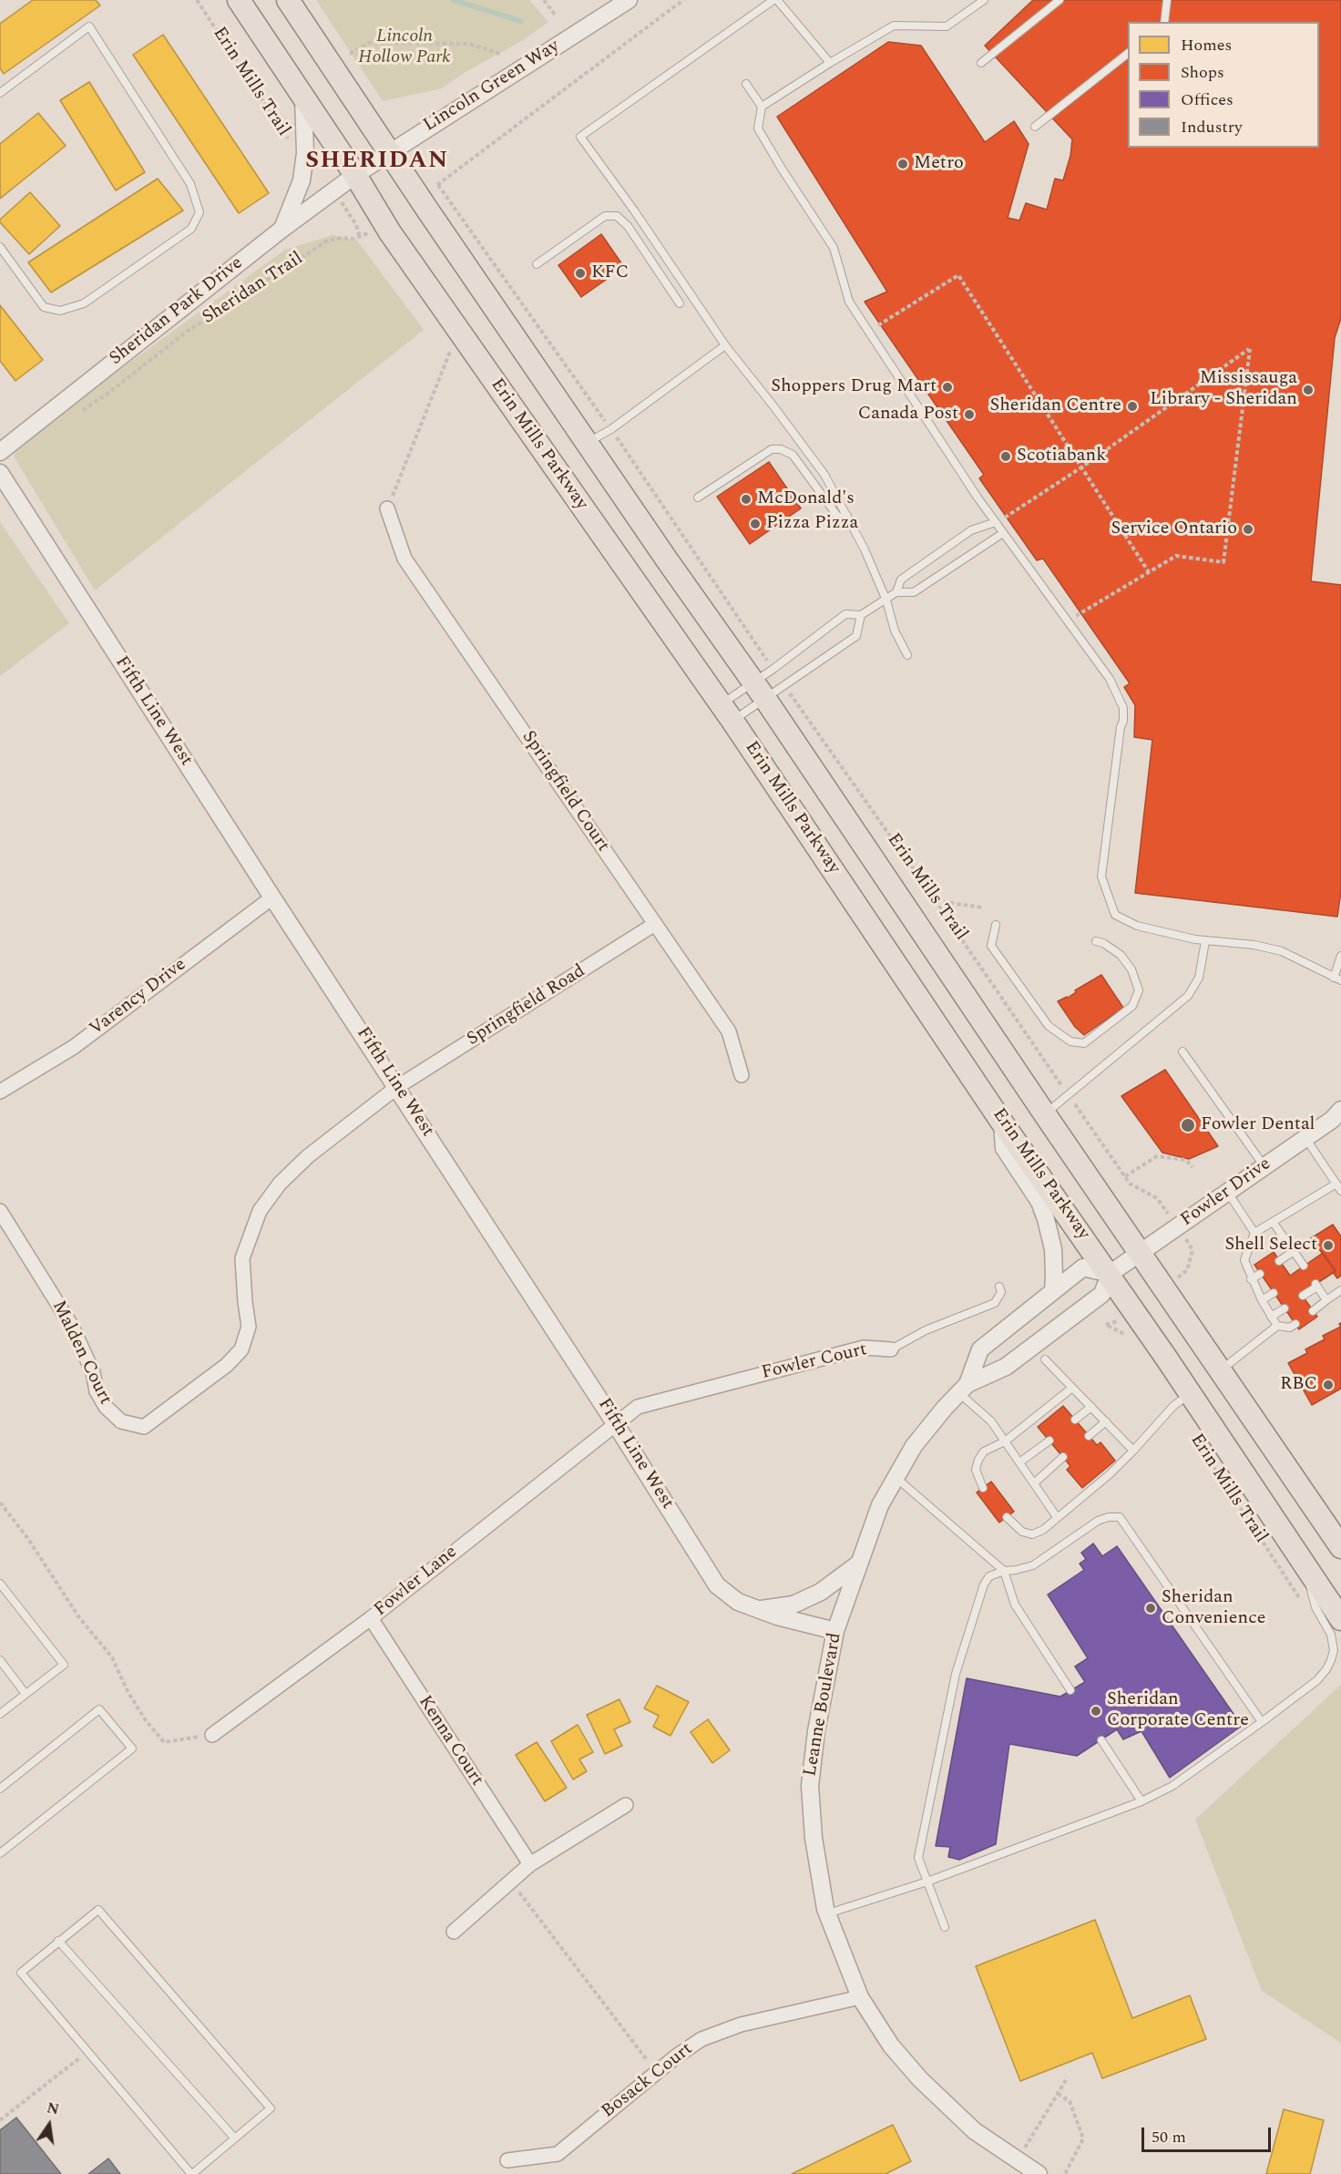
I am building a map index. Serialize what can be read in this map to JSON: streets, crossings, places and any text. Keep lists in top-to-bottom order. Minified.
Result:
{"streets":{"main road":["Erin Mills Parkway"],"street":["Lincoln Green Way","Sheridan Park Drive","Fifth Line West","Springfield Court","Varency Drive","Springfield Road","Fowler Drive","Malden Court","Fowler Court","Fowler Lane","Leanne Boulevard","Kenna Court","Bosack Court"],"path":["Erin Mills Trail","Sheridan Trail"]},"crossings":[["Lincoln Green Way","Sheridan Park Drive"],["Lincoln Green Way","Erin Mills Parkway"],["Sheridan Park Drive","Erin Mills Parkway"],["Erin Mills Parkway","Fowler Drive"],["Erin Mills Parkway","Leanne Boulevard"],["Fifth Line West","Varency Drive"],["Fifth Line West","Springfield Road"],["Fifth Line West","Malden Court"],["Fifth Line West","Fowler Court"],["Fifth Line West","Fowler Lane"],["Fifth Line West","Leanne Boulevard"],["Springfield Court","Springfield Road"],["Springfield Road","Malden Court"],["Fowler Drive","Leanne Boulevard"],["Fowler Court","Fowler Lane"],["Fowler Lane","Kenna Court"],["Leanne Boulevard","Bosack Court"]],"districts":["SHERIDAN"],"parks":["Lincoln Hollow Park"],"places":["Metro","KFC","Shoppers Drug Mart","Mississauga Library - Sheridan","Sheridan Centre","Canada Post","Scotiabank","McDonald's","Pizza Pizza","Service Ontario","Fowler Dental","Shell Select","RBC","Sheridan Convenience","Sheridan Corporate Centre"],"legend":["Homes","Shops","Offices","Industry"],"scale_bar":"50 m","north":"top"}
